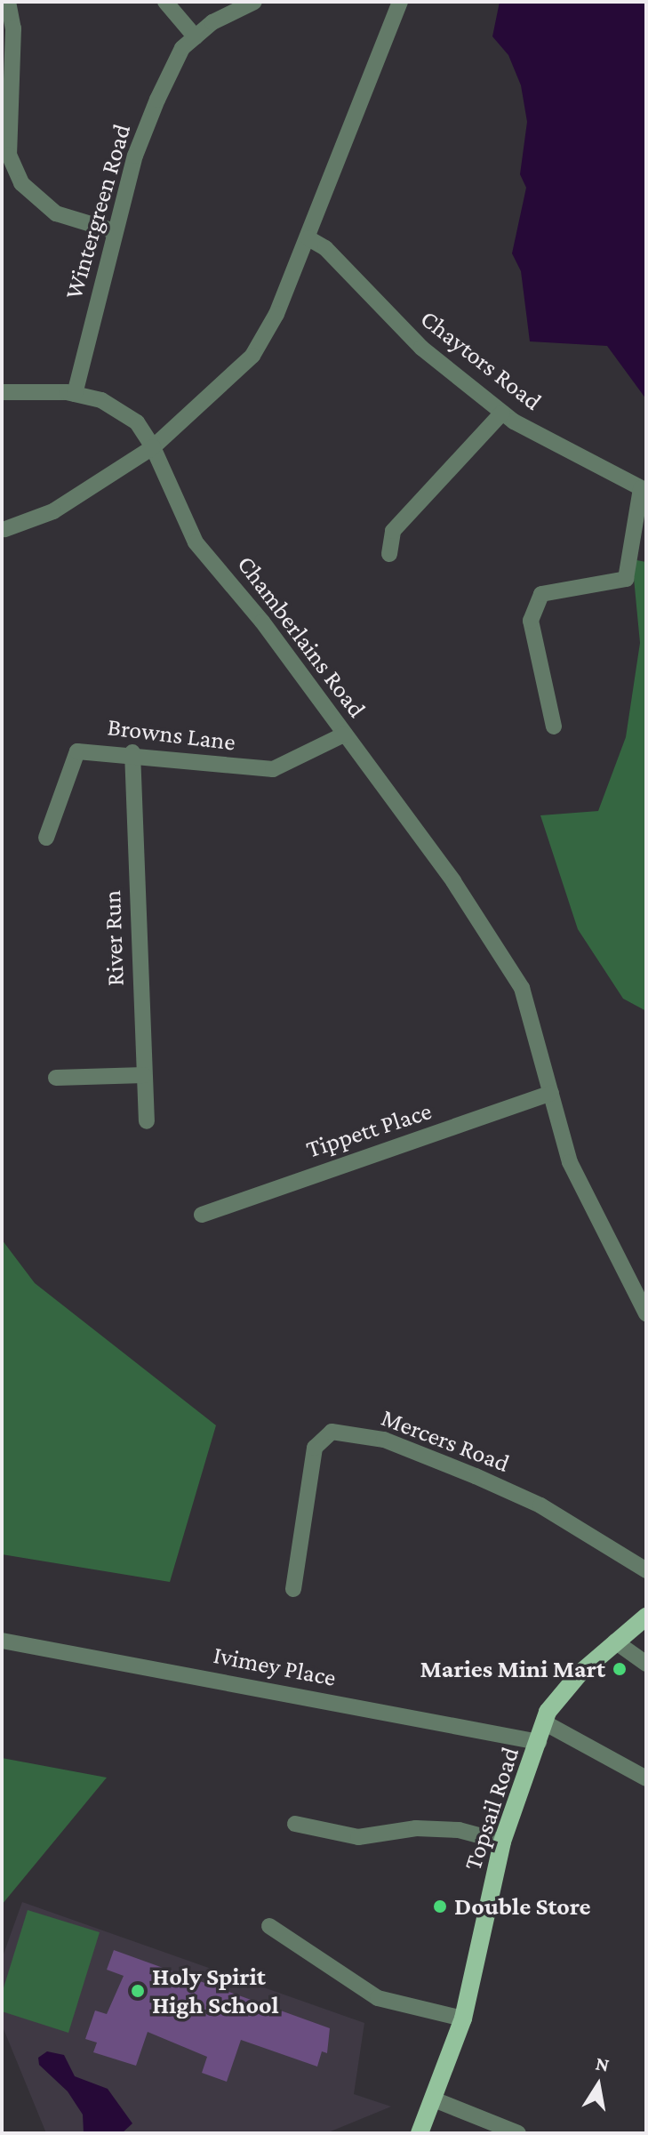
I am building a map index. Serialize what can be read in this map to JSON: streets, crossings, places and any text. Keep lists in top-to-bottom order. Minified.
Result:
{"streets":{"main road":["Topsail Road"],"street":["Wintergreen Road","Chaytors Road","Chamberlains Road","Browns Lane","River Run","Tippett Place","Mercers Road","Ivimey Place"]},"crossings":[["Wintergreen Road","Chamberlains Road"],["Chamberlains Road","Browns Lane"],["Chamberlains Road","Tippett Place"],["Browns Lane","River Run"],["Ivimey Place","Topsail Road"]],"places":["Maries Mini Mart","Double Store","Holy Spirit High School"],"north":"top"}
